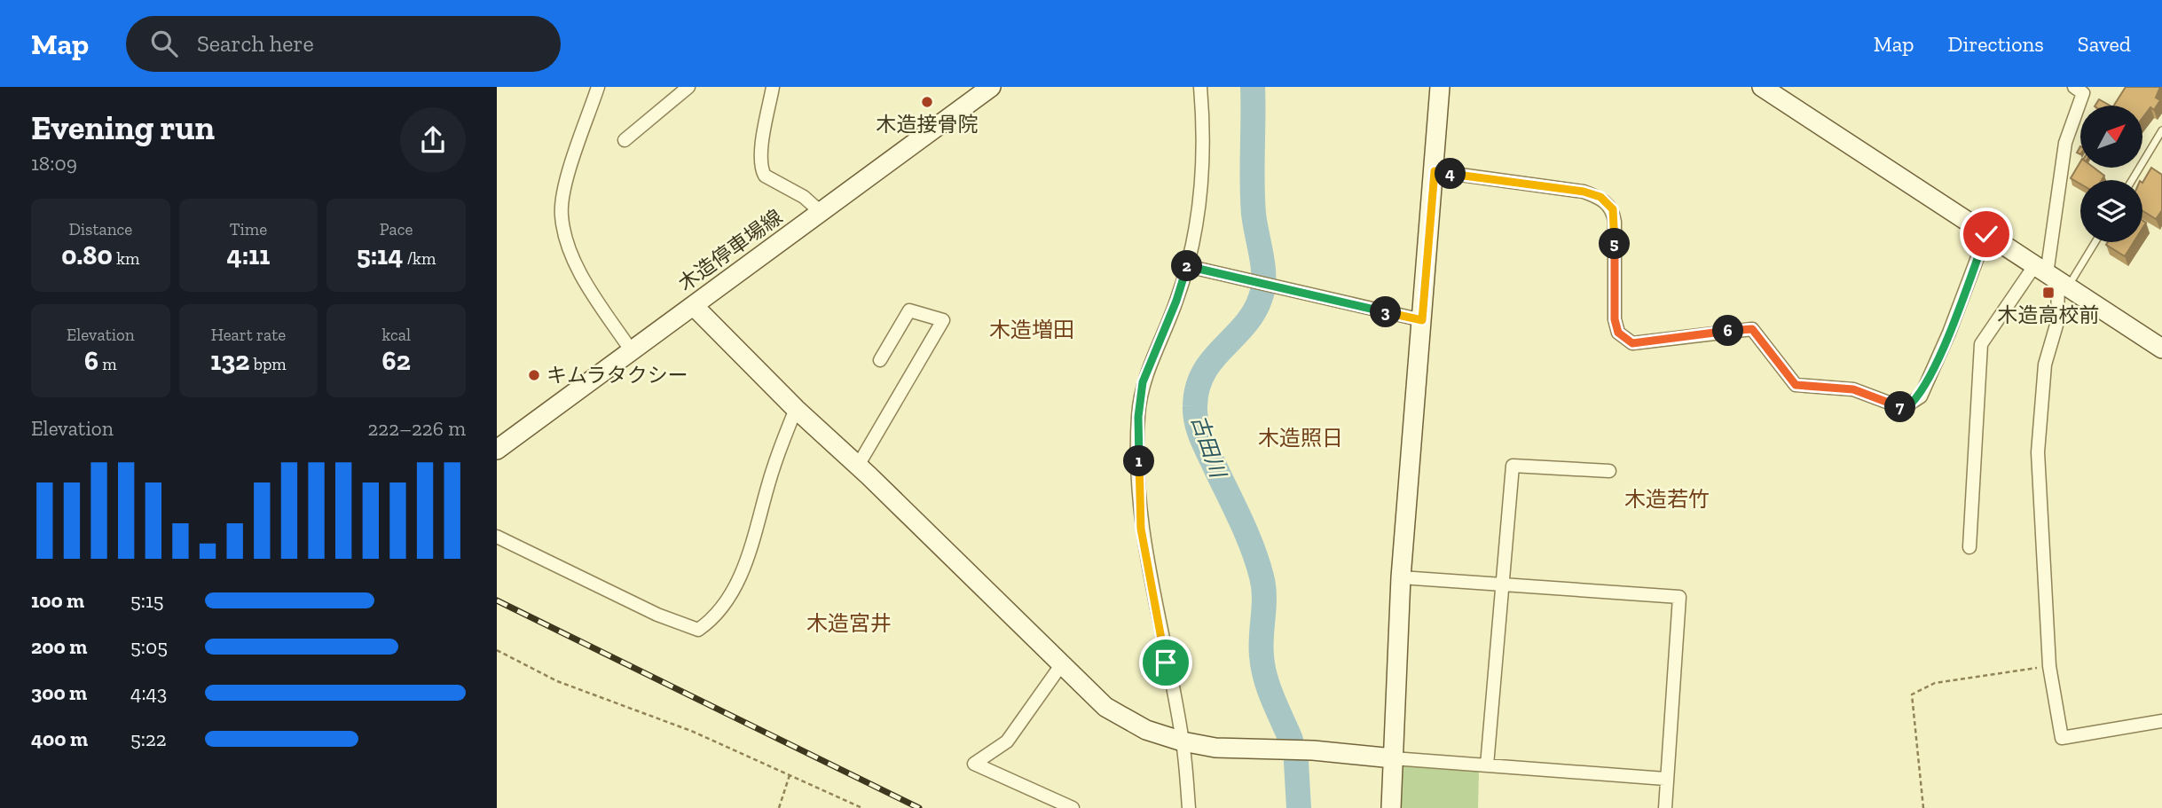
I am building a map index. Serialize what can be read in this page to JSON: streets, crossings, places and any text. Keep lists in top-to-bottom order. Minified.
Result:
{"streets":{"street":["木造停車場線"]},"districts":["木造増田","木造照日","木造若竹","木造宮井"],"water":["古田川"],"places":{"other":["木造接骨院","キムラタクシー"],"transit":["木造高校前"]},"north":"top right","page":{"header":"Map","search":"Search here","nav":["Map","Directions","Saved"],"heading":["Evening run","18:09"],"pins":["4","5","2","3","6","7","1"],"stats":[["Distance","0.80 km"],["Time","4:11"],["Pace","5:14 /km"],["Elevation","6 m"],["Heart rate","132 bpm"],["kcal","62"]],"chart":["Elevation","222–226 m"],"list":[{"name":"100 m","note":"5:15"},{"name":"200 m","note":"5:05"},{"name":"300 m","note":"4:43"},{"name":"400 m","note":"5:22"}]}}
